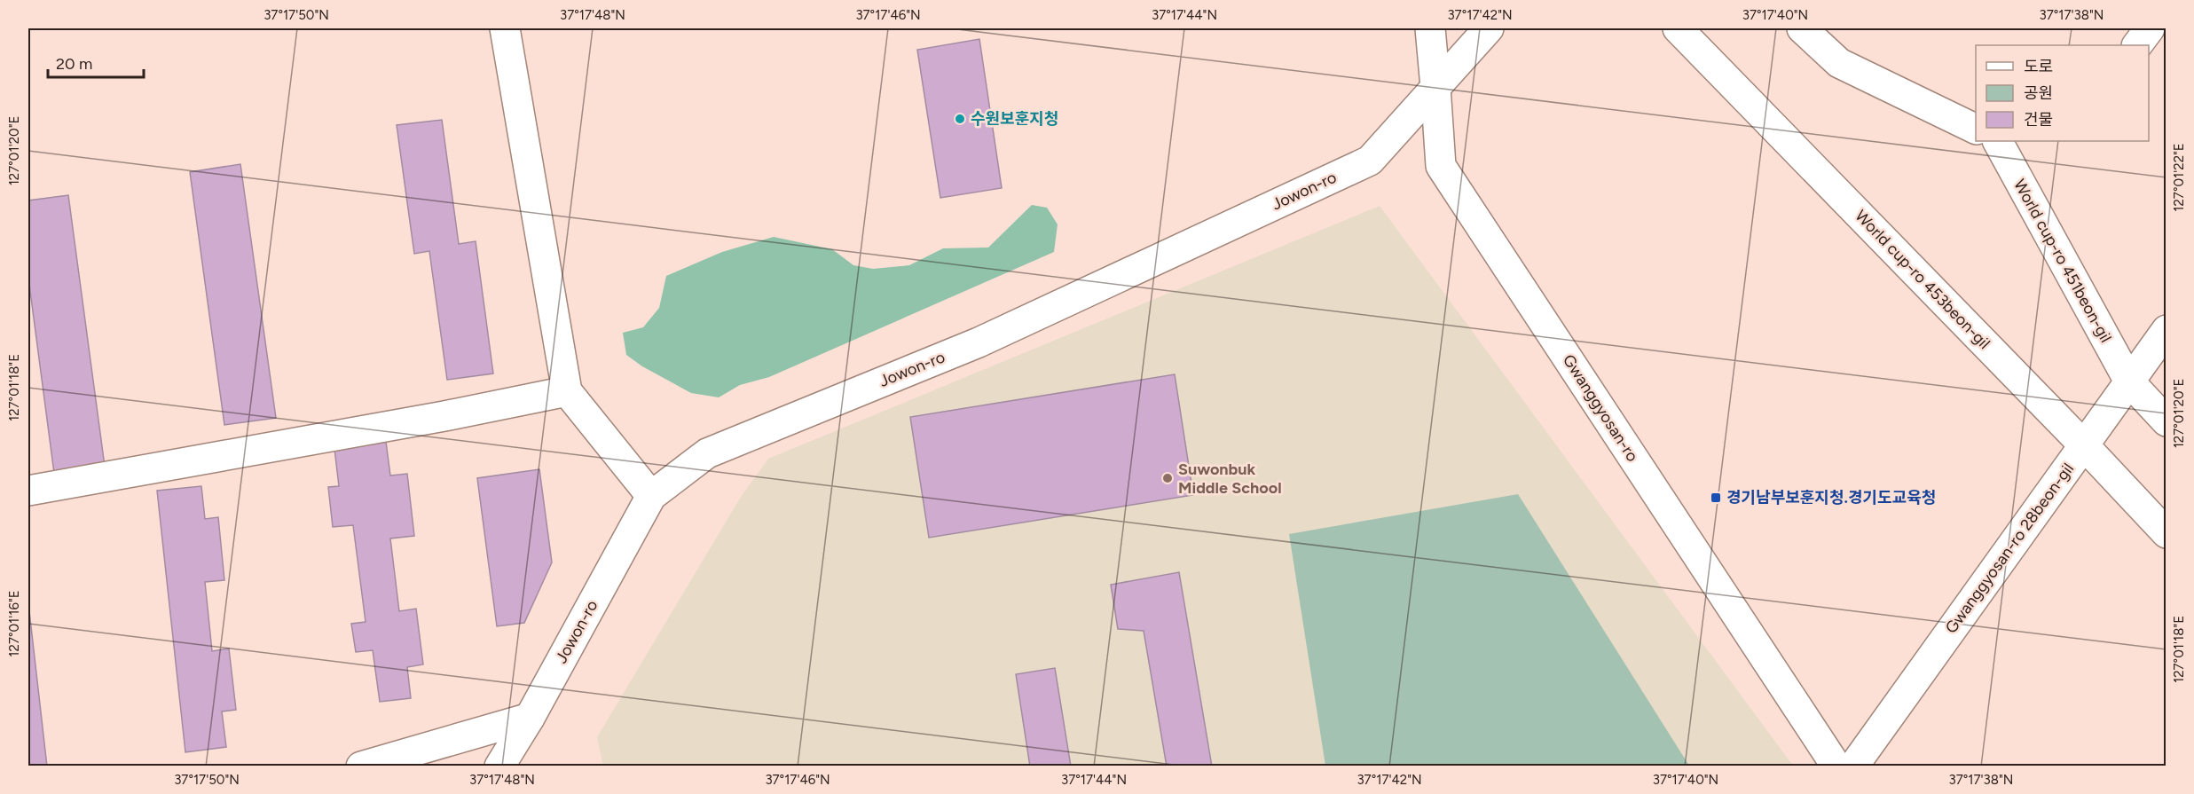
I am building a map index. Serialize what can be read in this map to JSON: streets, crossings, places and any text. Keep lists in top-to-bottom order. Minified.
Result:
{"streets":{"street":["Jowon-ro","World cup-ro 451beon-gil","World cup-ro 453beon-gil","Gwanggyosan-ro","Gwanggyosan-ro 28beon-gil"]},"crossings":[["Jowon-ro","Gwanggyosan-ro"],["World cup-ro 451beon-gil","Gwanggyosan-ro 28beon-gil"],["World cup-ro 453beon-gil","Gwanggyosan-ro 28beon-gil"]],"places":{"other":["수원보훈지청","Suwonbuk Middle School"],"transit":["경기남부보훈지청.경기도교육청"]},"legend":["도로","공원","건물"],"scale_bar":"20 m","coordinates":["37°17'50\"N","37°17'48\"N","37°17'46\"N","37°17'44\"N","37°17'42\"N","37°17'40\"N","37°17'38\"N","127°01'20\"E","127°01'22\"E","127°01'18\"E","127°01'16\"E"]}
